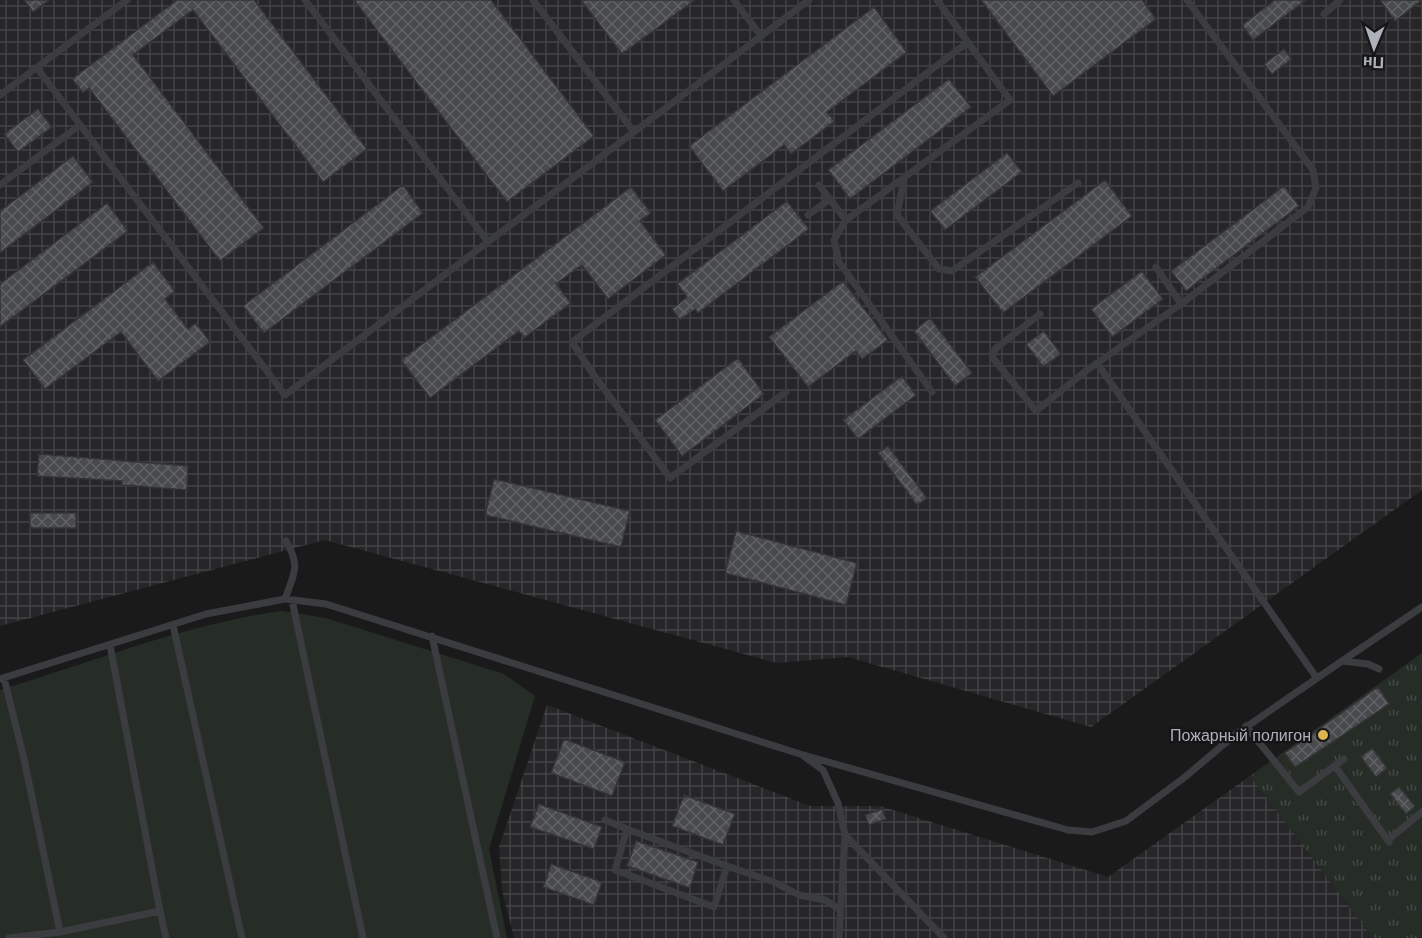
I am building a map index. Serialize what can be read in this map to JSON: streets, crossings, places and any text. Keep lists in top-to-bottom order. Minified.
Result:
{"places":["Пожарный полигон"],"north":"bottom"}
